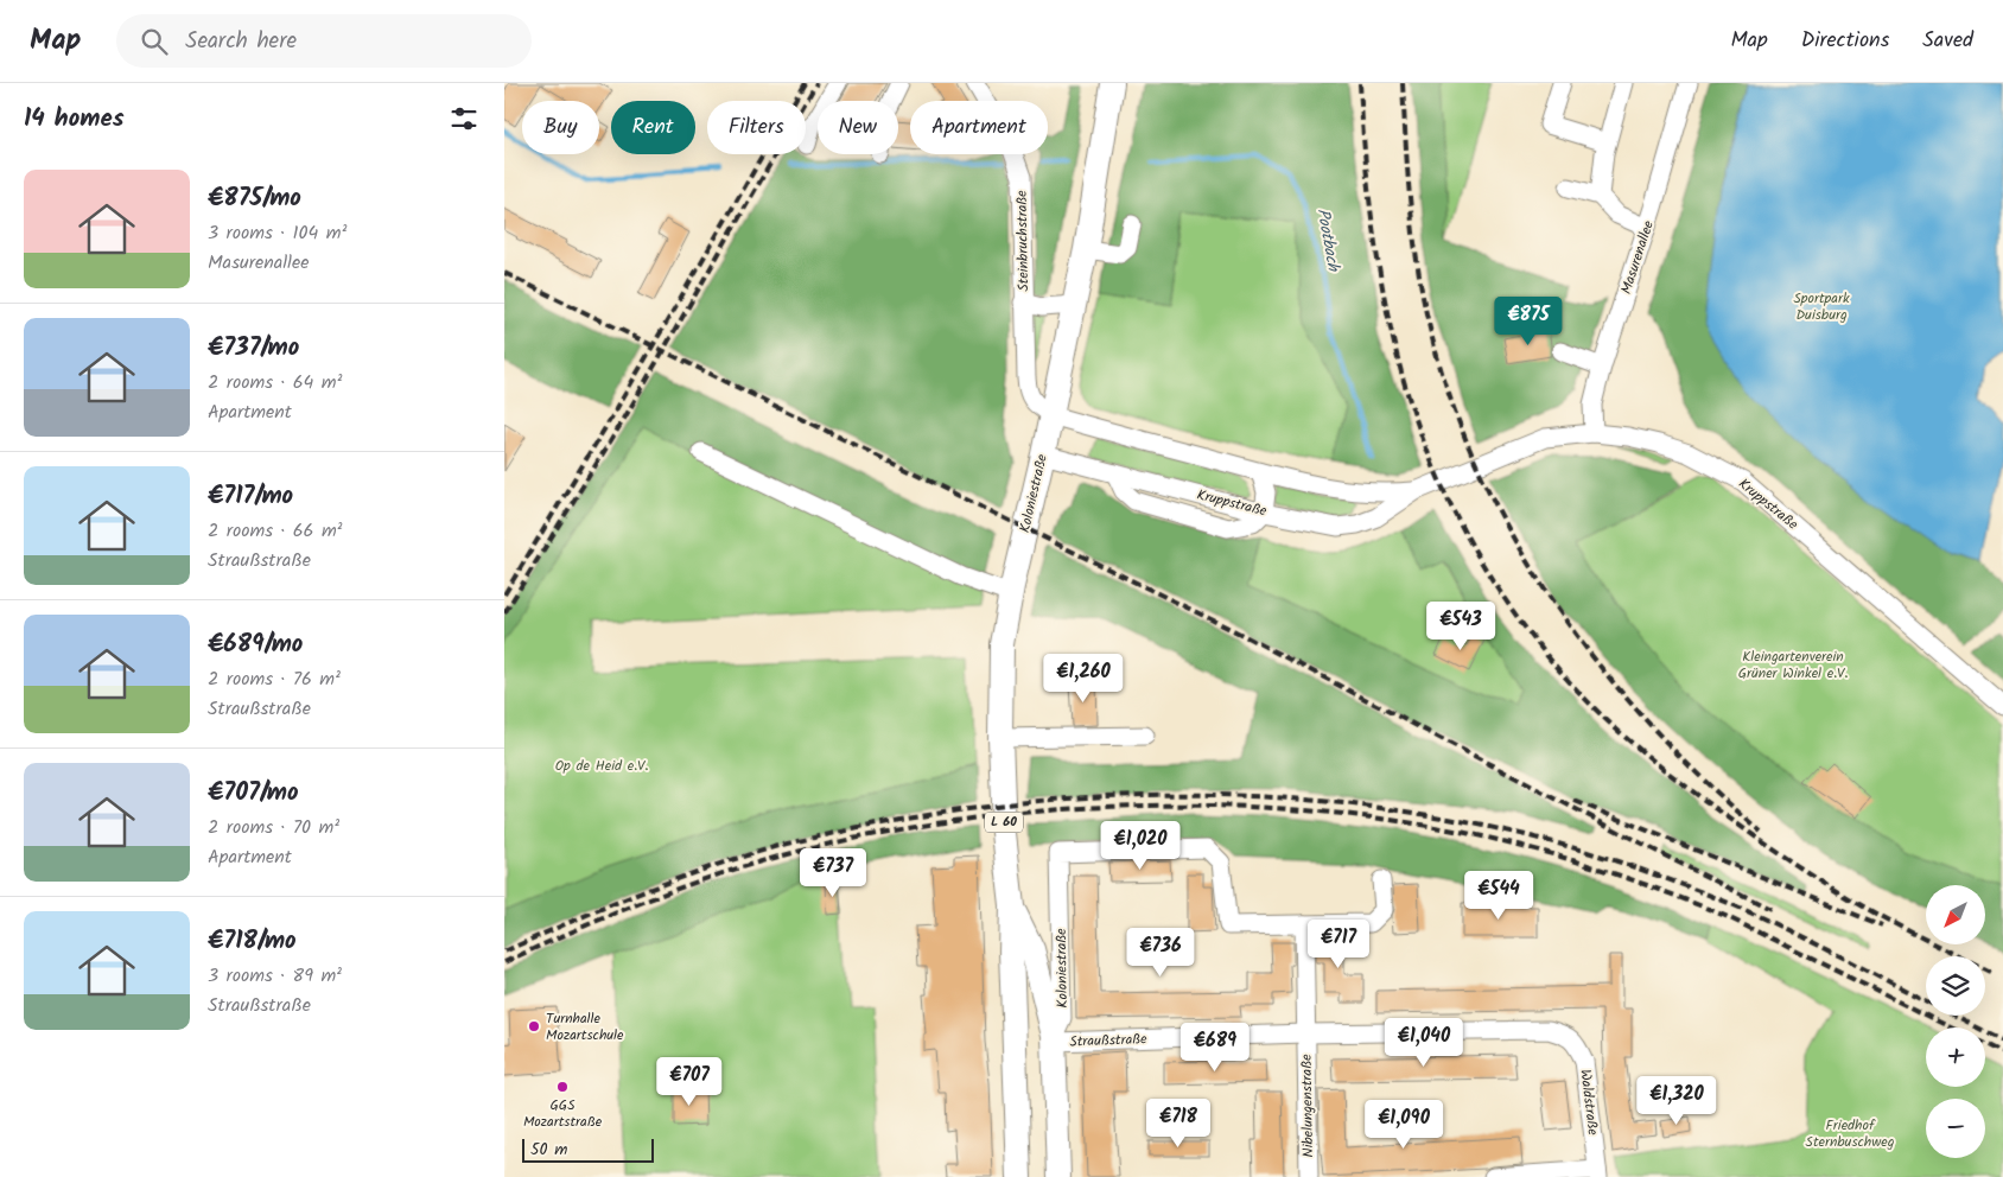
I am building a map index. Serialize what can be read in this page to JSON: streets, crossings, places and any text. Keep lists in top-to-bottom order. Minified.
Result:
{"streets":{"main road":["Koloniestraße","L 60"],"street":["Steinbruchstraße","Masurenallee","Kruppstraße","Straußstraße","Waldstraße","Nibelungenstraße"]},"crossings":[["Steinbruchstraße","Koloniestraße"],["Steinbruchstraße","Kruppstraße"],["Masurenallee","Kruppstraße"],["Koloniestraße","Kruppstraße"],["Koloniestraße","Straußstraße"],["Straußstraße","Waldstraße"],["Straußstraße","Nibelungenstraße"]],"water":["Pootbach"],"parks":["Sportpark Duisburg","Kleingartenverein Grüner Winkel e.V.","Op de Heid e.V.","Friedhof Sternbuschweg"],"places":["Turnhalle Mozartschule","GGS Mozartstraße"],"scale_bar":"50 m","north":"bottom left","page":{"header":"Map","search":"Search here","nav":["Map","Directions","Saved"],"heading":"14 homes","chip":["Buy","Rent","Filters","New","Apartment"],"list":[{"name":"€875/mo","note":"3 rooms · 104 m² · Masurenallee"},{"name":"€737/mo","note":"2 rooms · 64 m² · Apartment"},{"name":"€717/mo","note":"2 rooms · 66 m² · Straußstraße"},{"name":"€689/mo","note":"2 rooms · 76 m² · Straußstraße"},{"name":"€707/mo","note":"2 rooms · 70 m² · Apartment"},{"name":"€718/mo","note":"3 rooms · 89 m² · Straußstraße"}],"price":["€875","€543","€1,260","€1,020","€737","€544","€717","€736","€1,040","€689","€707","€1,320","€718","€1,090"],"map_buttons":["+","−"],"scale":"50 m"}}
